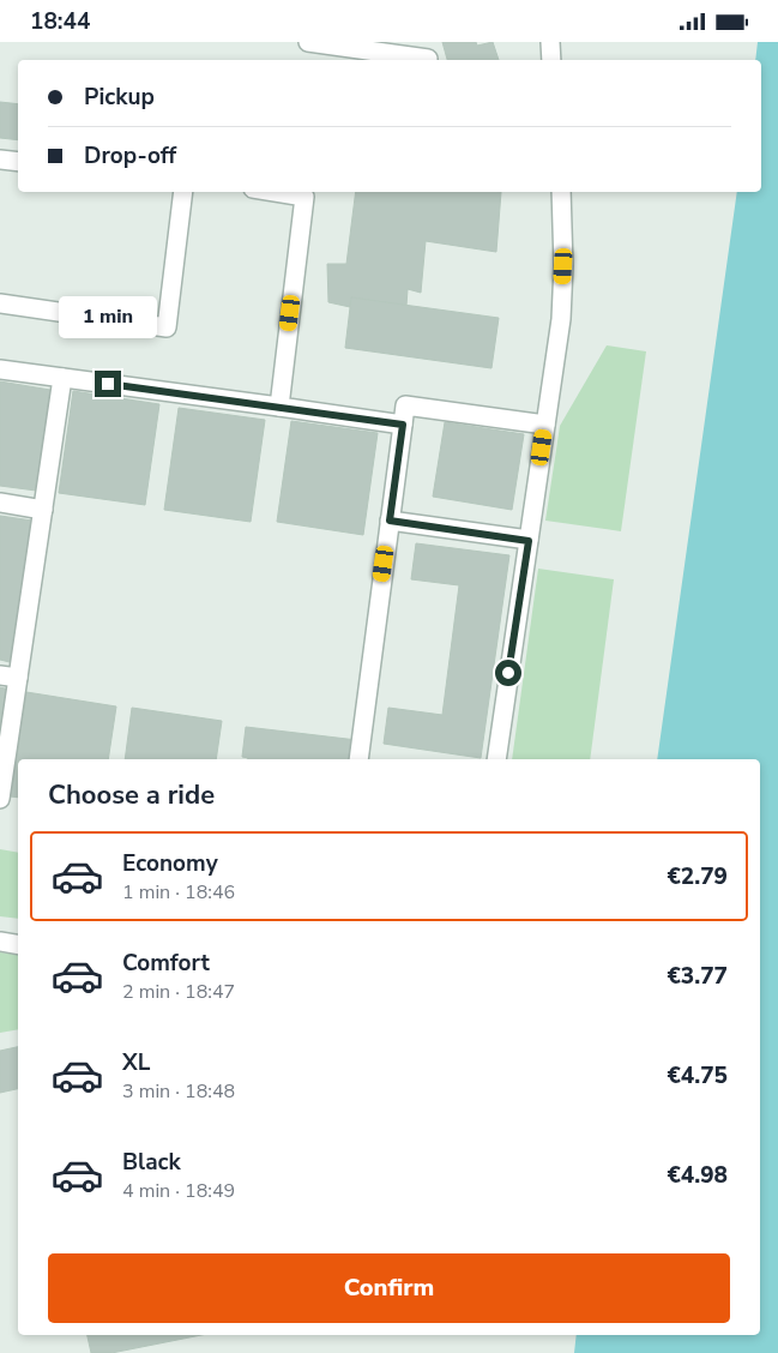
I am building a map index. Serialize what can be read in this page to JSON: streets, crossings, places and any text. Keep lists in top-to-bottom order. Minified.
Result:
{"page":{"status":"18:44","banner":["Pickup","Drop-off"],"bubble":"1 min","heading":"Choose a ride","list":[{"name":"Economy","note":"1 min · 18:46","value":"€2.79"},{"name":"Comfort","note":"2 min · 18:47","value":"€3.77"},{"name":"XL","note":"3 min · 18:48","value":"€4.75"},{"name":"Black","note":"4 min · 18:49","value":"€4.98"}],"buttons":"Confirm"}}
